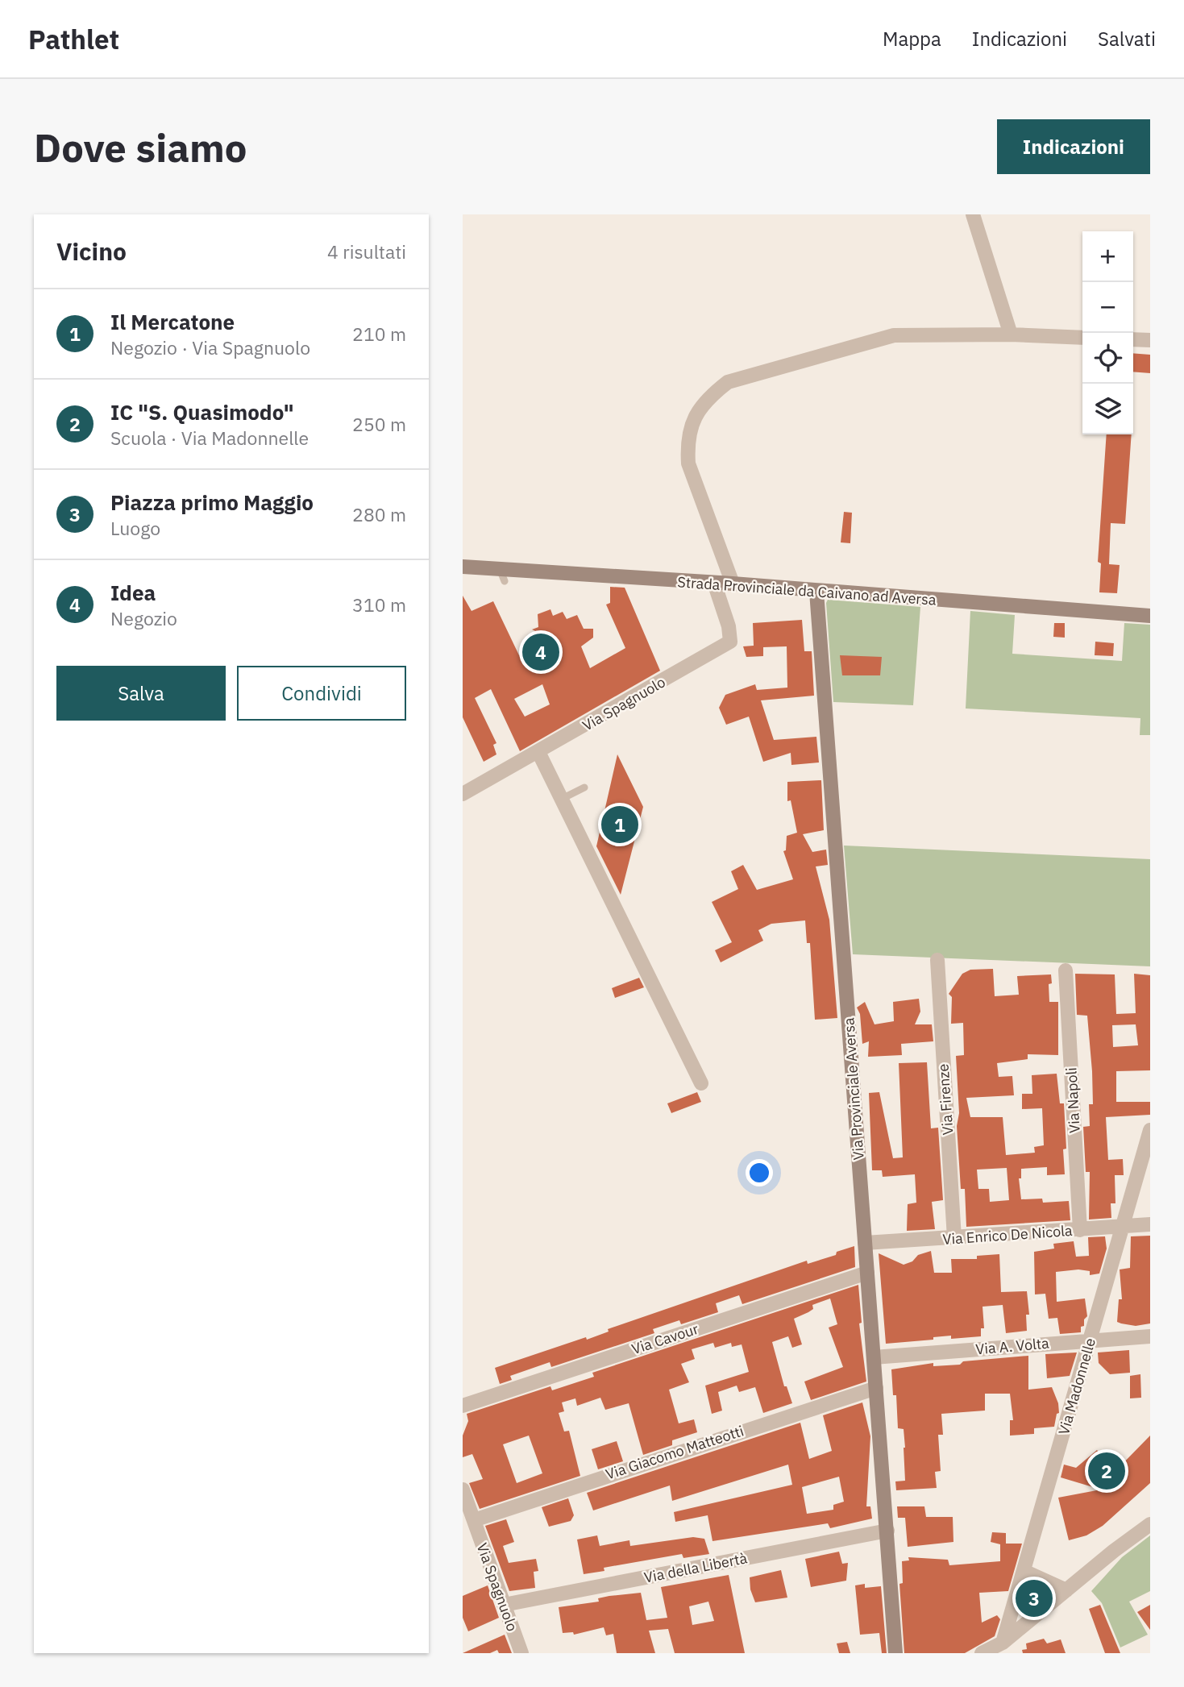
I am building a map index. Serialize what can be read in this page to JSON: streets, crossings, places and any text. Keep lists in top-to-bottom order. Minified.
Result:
{"streets":{"street":["Strada Provinciale da Caivano ad Aversa","Via Spagnuolo","Via Provinciale Aversa","Via Firenze","Via Napoli","Via Enrico De Nicola","Via Cavour","Via A. Volta","Via Madonnelle","Via Giacomo Matteotti","Via della Libertà"]},"crossings":[["Strada Provinciale da Caivano ad Aversa","Via Spagnuolo"],["Strada Provinciale da Caivano ad Aversa","Via Provinciale Aversa"],["Via Spagnuolo","Via Giacomo Matteotti"],["Via Spagnuolo","Via della Libertà"],["Via Provinciale Aversa","Via Enrico De Nicola"],["Via Provinciale Aversa","Via Cavour"],["Via Provinciale Aversa","Via A. Volta"],["Via Provinciale Aversa","Via Giacomo Matteotti"],["Via Provinciale Aversa","Via della Libertà"],["Via Firenze","Via Enrico De Nicola"],["Via Napoli","Via Enrico De Nicola"],["Via Enrico De Nicola","Via Madonnelle"],["Via A. Volta","Via Madonnelle"]],"page":{"header":"Pathlet","nav":["Mappa","Indicazioni","Salvati"],"buttons":["Indicazioni",["Salva","Condividi"]],"title":"Dove siamo","heading":["Vicino","4 risultati"],"map_buttons":["+","−"],"list":[{"mark":"1","name":"Il Mercatone","note":"Negozio · Via Spagnuolo","value":"210 m"},{"mark":"2","name":"IC \"S. Quasimodo\"","note":"Scuola · Via Madonnelle","value":"250 m"},{"mark":"3","name":"Piazza primo Maggio","note":"Luogo","value":"280 m"},{"mark":"4","name":"Idea","note":"Negozio","value":"310 m"}],"pins":["4","1","2","3"]}}
